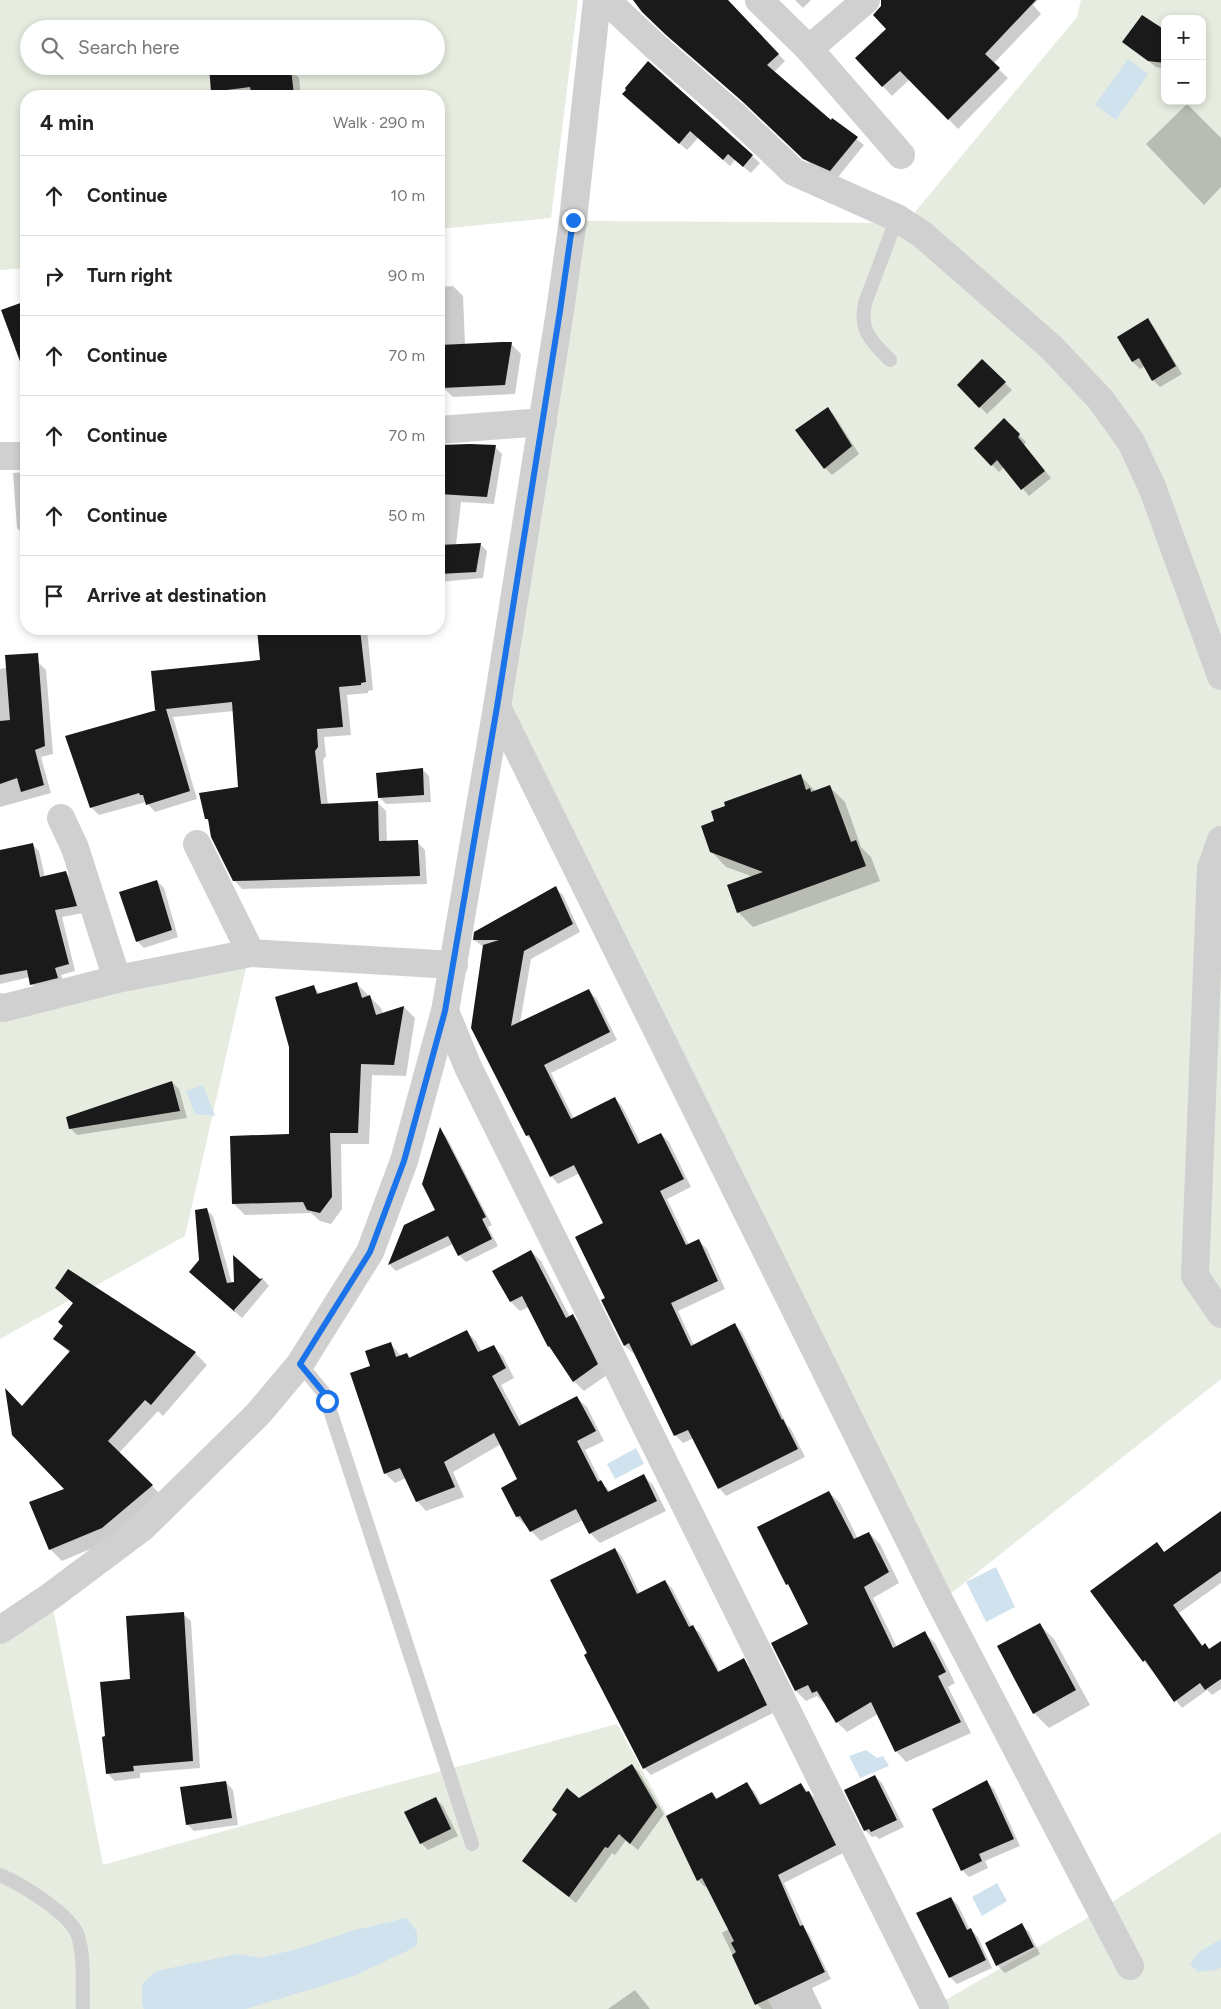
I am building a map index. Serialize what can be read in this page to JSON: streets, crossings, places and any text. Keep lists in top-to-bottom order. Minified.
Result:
{"page":{"map_buttons":["+","−"],"search":"Search here","heading":["4 min","Walk · 290 m"],"list":[["Continue","10 m"],["Turn right","90 m"],["Continue","70 m"],["Continue","70 m"],["Continue","50 m"],"Arrive at destination"]}}
